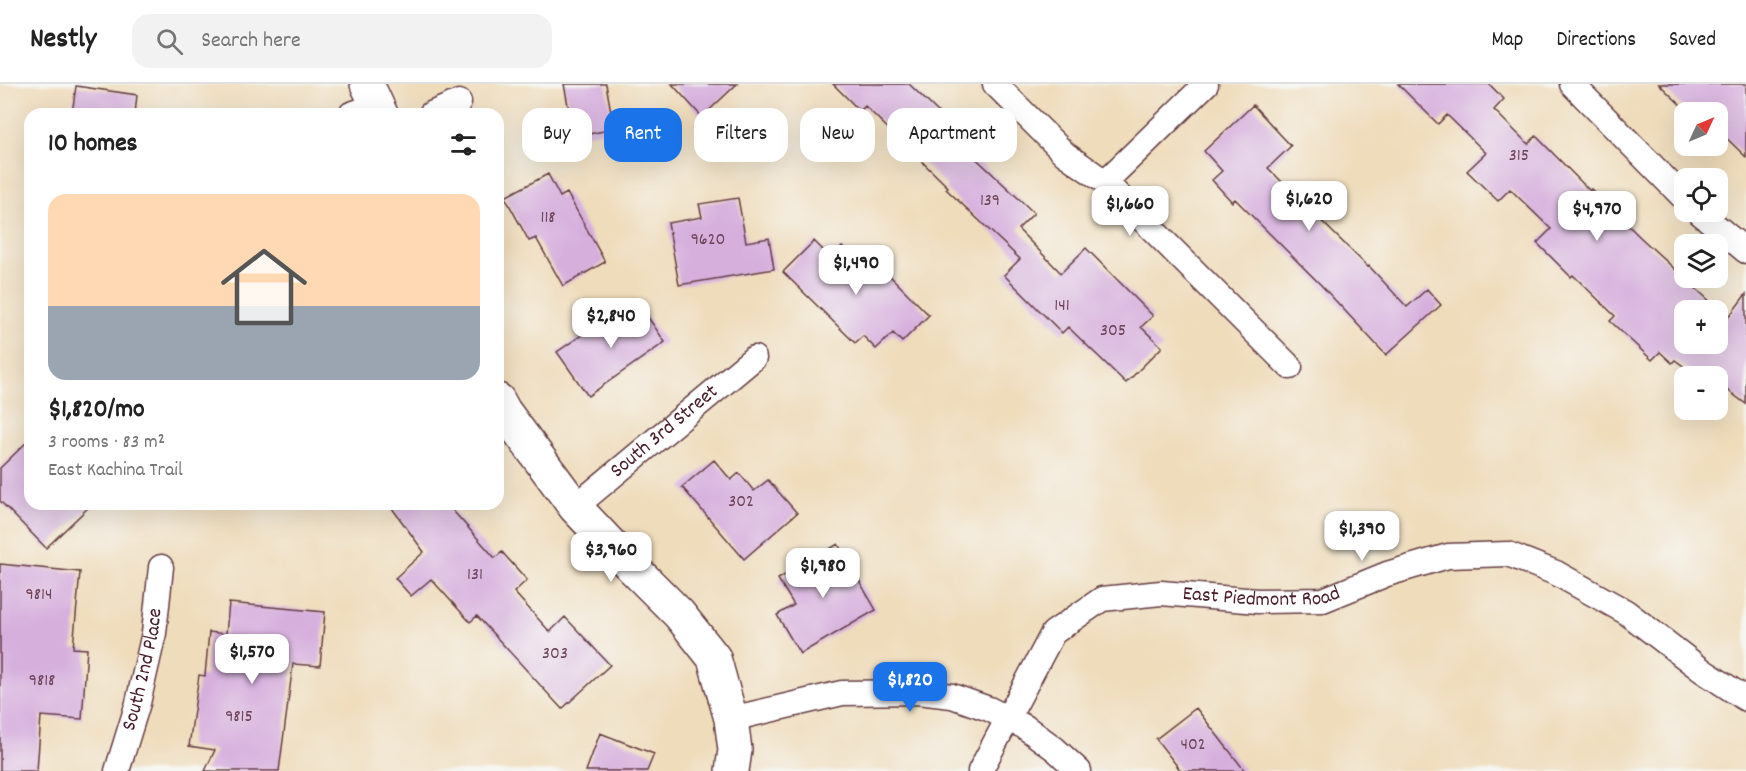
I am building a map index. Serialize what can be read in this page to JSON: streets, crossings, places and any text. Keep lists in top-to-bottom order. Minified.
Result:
{"streets":{"street":["South 3rd Street","East Piedmont Road","South 2nd Place"]},"house_numbers":["315","139","118","9620","141","305","302","131","9814","303","9818","9815","402"],"north":"top right","page":{"header":"Nestly","search":"Search here","nav":["Map","Directions","Saved"],"map_buttons":["+","−"],"chip":["Buy","Rent","Filters","New","Apartment"],"heading":"10 homes","list":[{"name":"$1,820/mo","note":"3 rooms · 83 m² · East Kachina Trail"}],"price":["$1,620","$1,660","$4,970","$1,490","$2,840","$1,390","$3,960","$1,980","$1,570","$1,820"]}}
